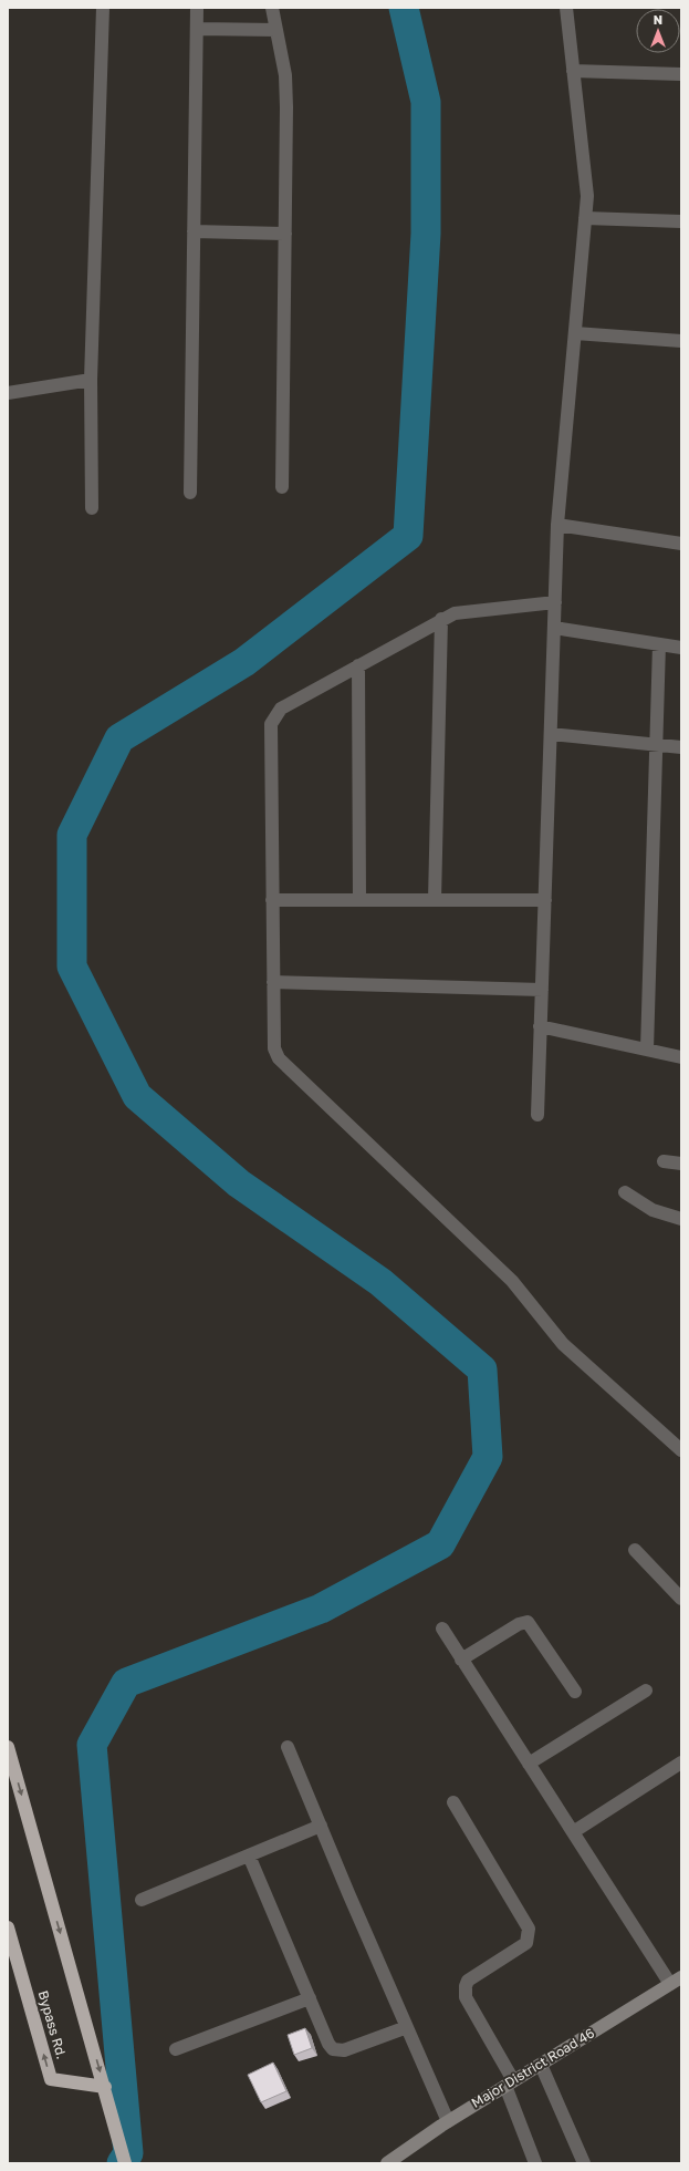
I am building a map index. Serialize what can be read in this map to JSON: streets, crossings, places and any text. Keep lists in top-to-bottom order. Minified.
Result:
{"streets":{"highway":["Bypass Rd."],"main road":["Major District Road 46"]},"north":"top"}
